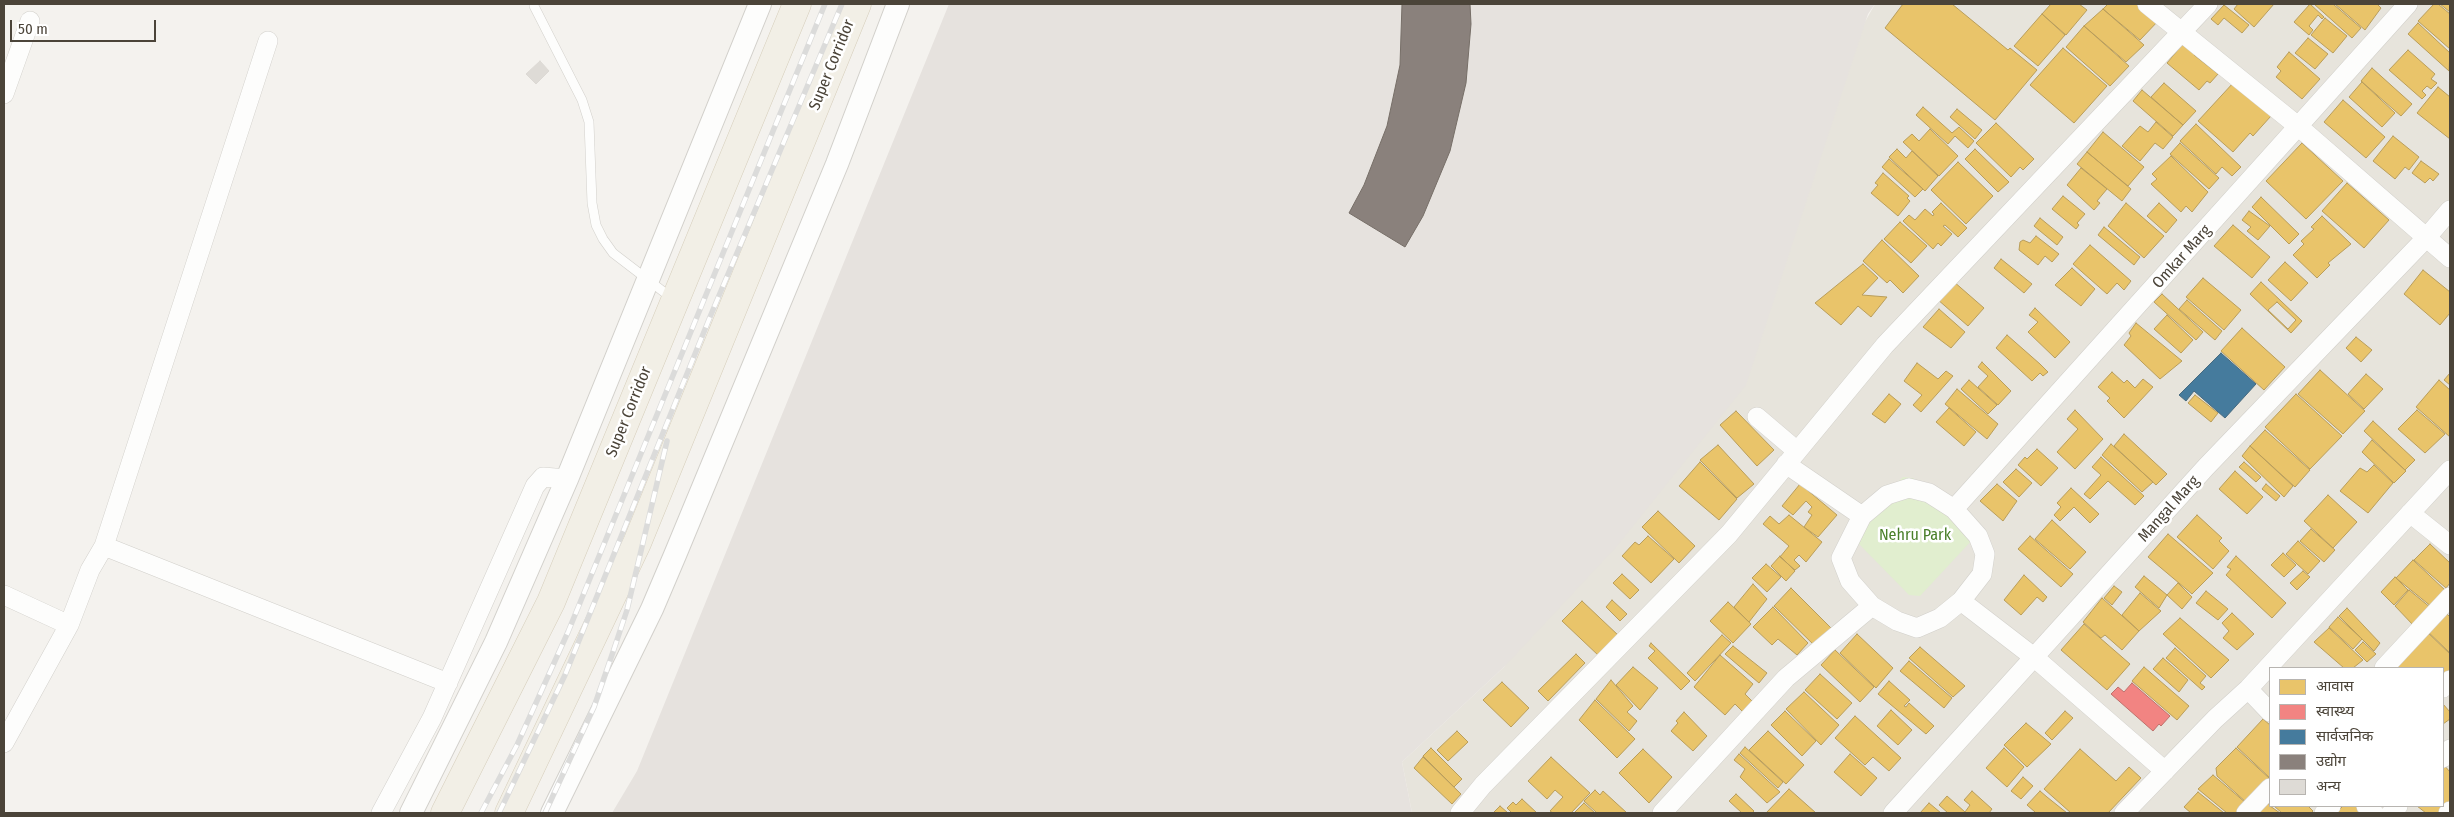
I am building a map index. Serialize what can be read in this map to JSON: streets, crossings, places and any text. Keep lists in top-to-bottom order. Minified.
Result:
{"streets":{"main road":["Super Corridor"],"street":["Omkar Marg","Mangal Marg"]},"parks":["Nehru Park"],"legend":["आवास","स्वास्थ्य","सार्वजनिक","उद्योग","अन्य"],"scale_bar":"50 m"}
